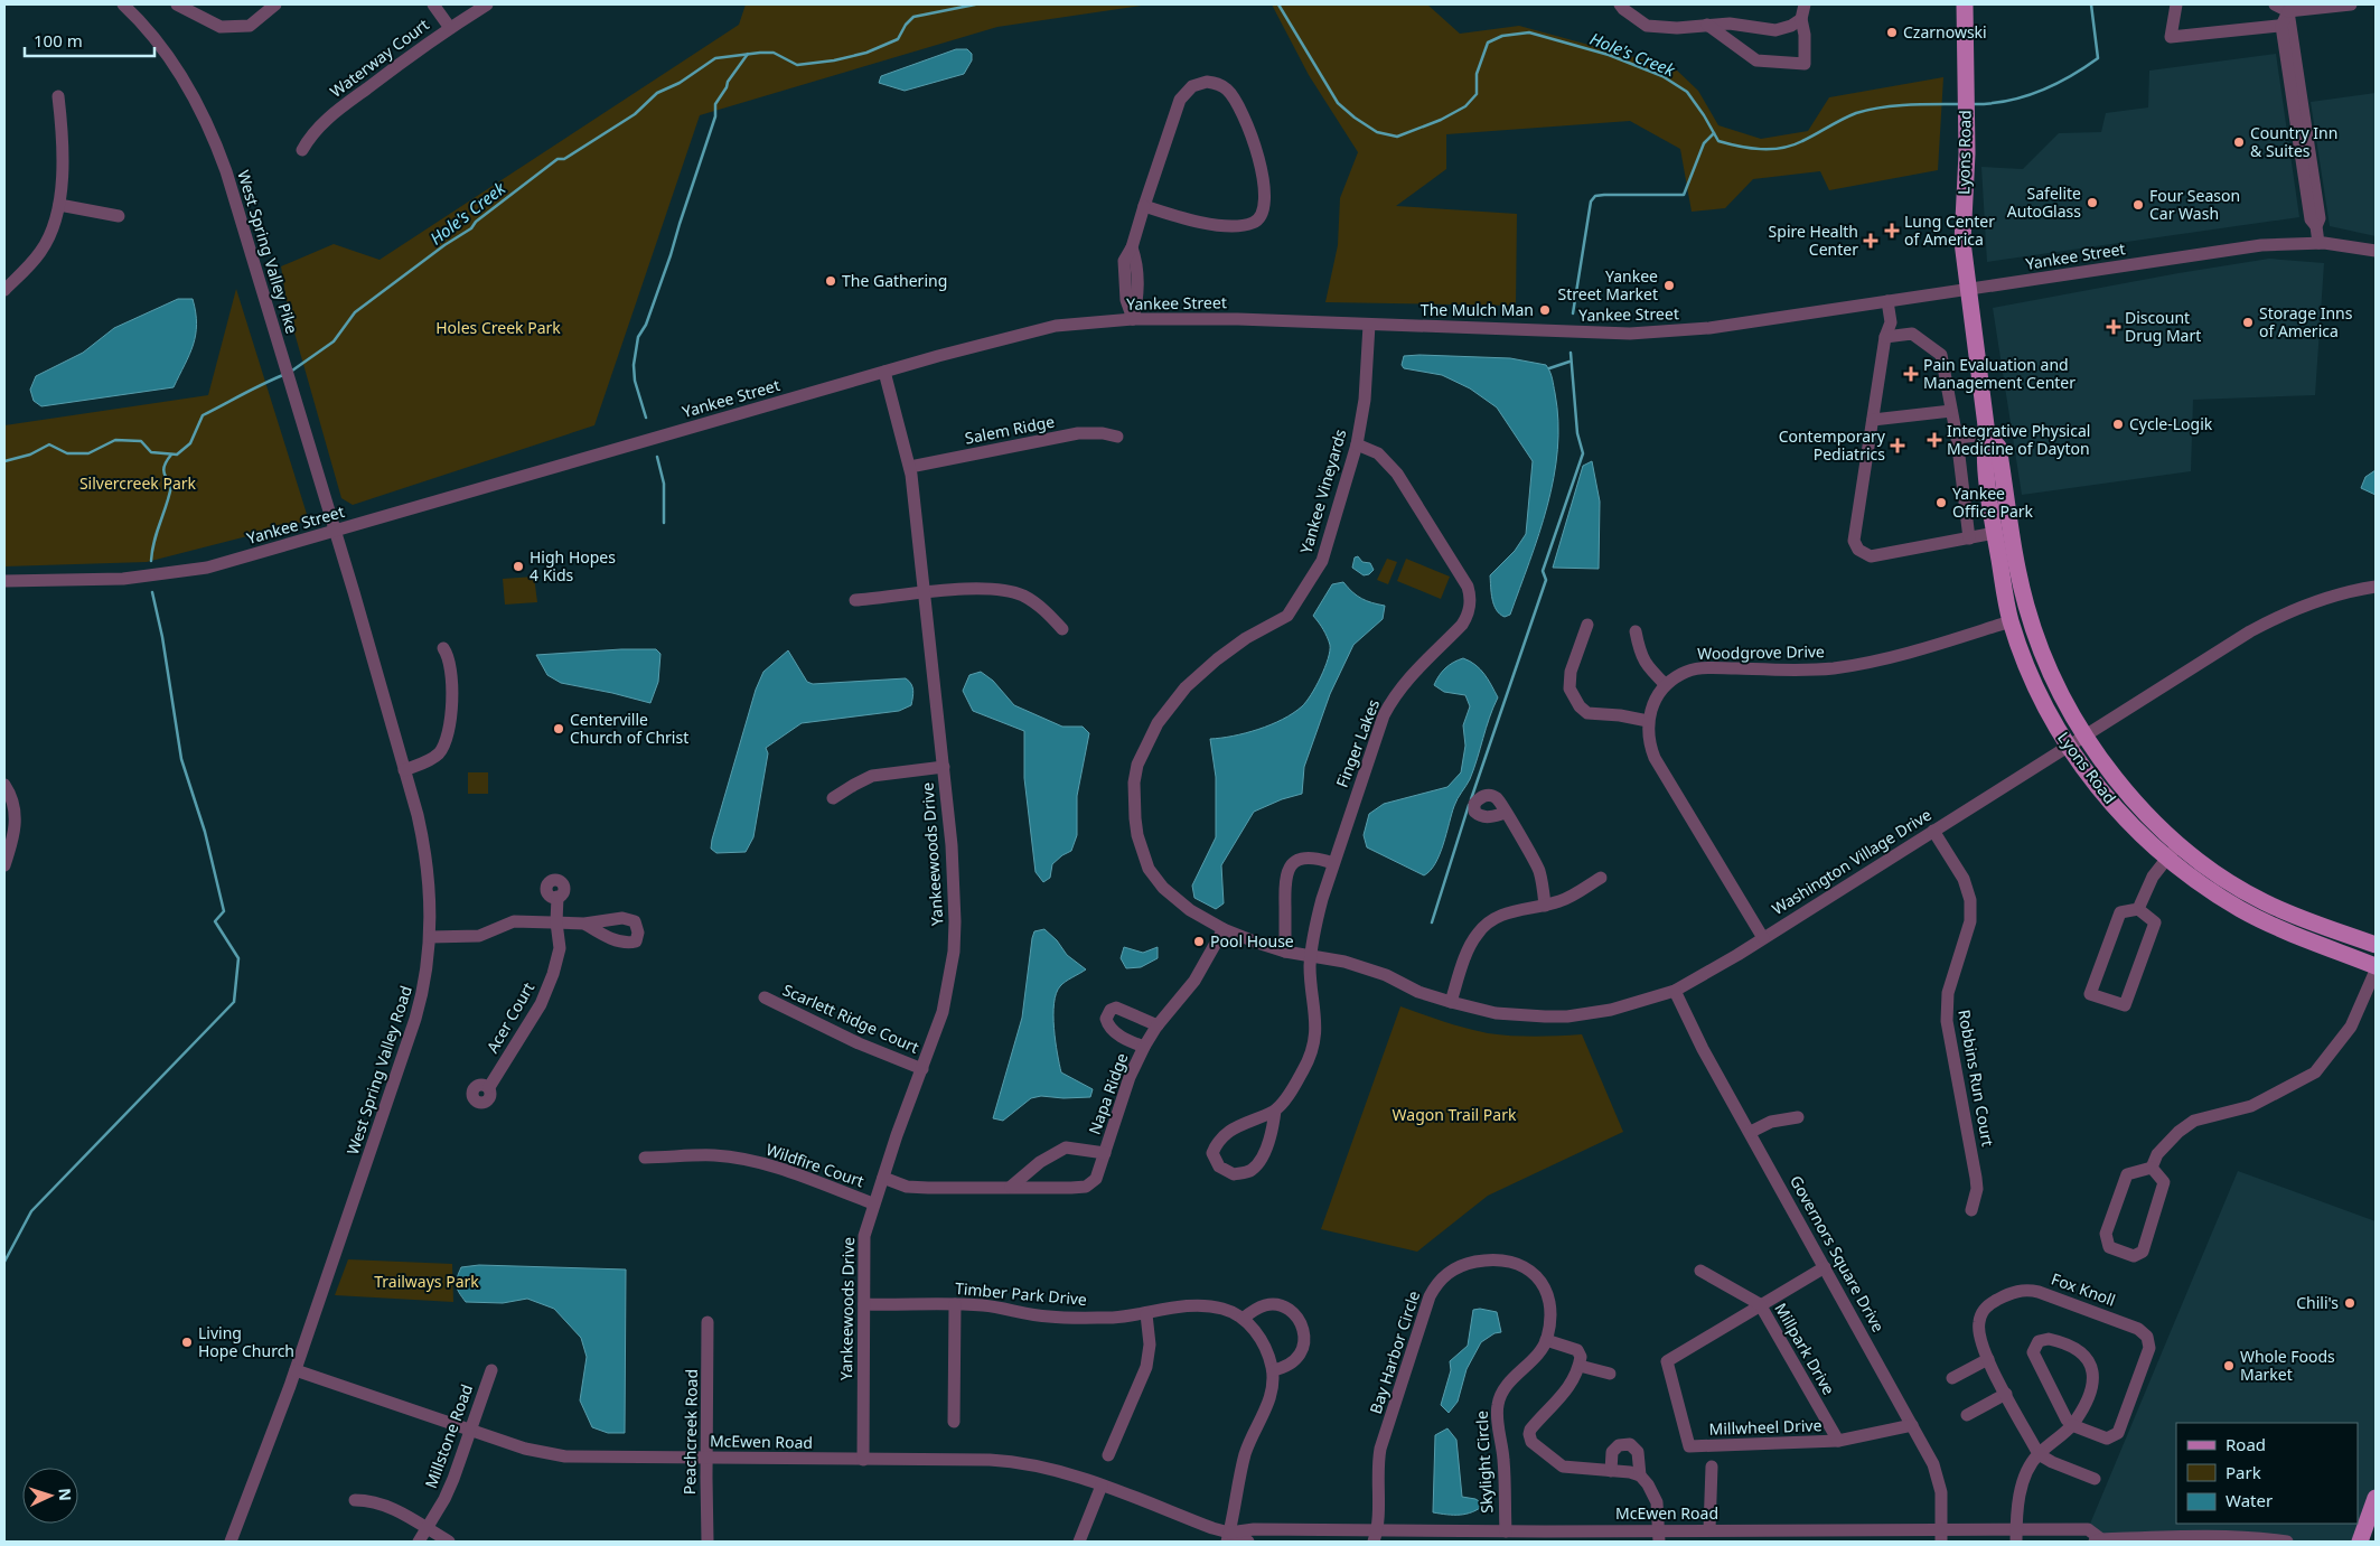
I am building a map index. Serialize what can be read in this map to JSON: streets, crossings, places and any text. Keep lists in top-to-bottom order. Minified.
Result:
{"streets":{"main road":["Lyons Road"],"street":["Waterway Court","West Spring Valley Pike","Yankee Street","Salem Ridge","Yankee Vineyards","Woodgrove Drive","Finger Lakes","Yankeewoods Drive","Washington Village Drive","Acer Court","Scarlett Ridge Court","West Spring Valley Road","Robbins Run Court","Napa Ridge","Wildfire Court","Governors Square Drive","Fox Knoll","Timber Park Drive","Millpark Drive","Bay Harbor Circle","Millwheel Drive","Peachcreek Road","Millstone Road","McEwen Road","Skylight Circle"]},"crossings":[["Lyons Road","Yankee Street"],["Lyons Road","Woodgrove Drive"],["Lyons Road","Washington Village Drive"],["West Spring Valley Pike","Yankee Street"],["West Spring Valley Pike","West Spring Valley Road"],["Yankee Street","Yankee Vineyards"],["Yankee Street","Yankeewoods Drive"],["Yankee Street","West Spring Valley Road"],["Salem Ridge","Yankeewoods Drive"],["Yankee Vineyards","Finger Lakes"],["Yankee Vineyards","Washington Village Drive"],["Yankee Vineyards","Napa Ridge"],["Woodgrove Drive","Washington Village Drive"],["Finger Lakes","Washington Village Drive"],["Yankeewoods Drive","Scarlett Ridge Court"],["Yankeewoods Drive","Napa Ridge"],["Yankeewoods Drive","Wildfire Court"],["Yankeewoods Drive","Timber Park Drive"],["Yankeewoods Drive","McEwen Road"],["Washington Village Drive","Robbins Run Court"],["Washington Village Drive","Governors Square Drive"],["West Spring Valley Road","McEwen Road"],["Governors Square Drive","Millwheel Drive"],["Governors Square Drive","McEwen Road"],["Timber Park Drive","McEwen Road"],["Millpark Drive","Millwheel Drive"],["Bay Harbor Circle","McEwen Road"],["Bay Harbor Circle","Skylight Circle"],["Peachcreek Road","McEwen Road"],["Millstone Road","McEwen Road"],["McEwen Road","Skylight Circle"]],"water":["Hole's Creek"],"parks":["Holes Creek Park","Silvercreek Park","Wagon Trail Park","Trailways Park"],"places":{"other":["Czarnowski","Country Inn & Suites","Safelite AutoGlass","Four Season Car Wash","The Gathering","Yankee Street Market","The Mulch Man","Storage Inns of America","Cycle-Logik","Yankee Office Park","High Hopes 4 Kids","Centerville Church of Christ","Pool House","Chili's","Living Hope Church","Whole Foods Market"],"health":["Lung Center of America","Spire Health Center","Discount Drug Mart","Pain Evaluation and Management Center","Integrative Physical Medicine of Dayton","Contemporary Pediatrics"]},"legend":["Road","Park","Water"],"scale_bar":"100 m","north":"right"}
